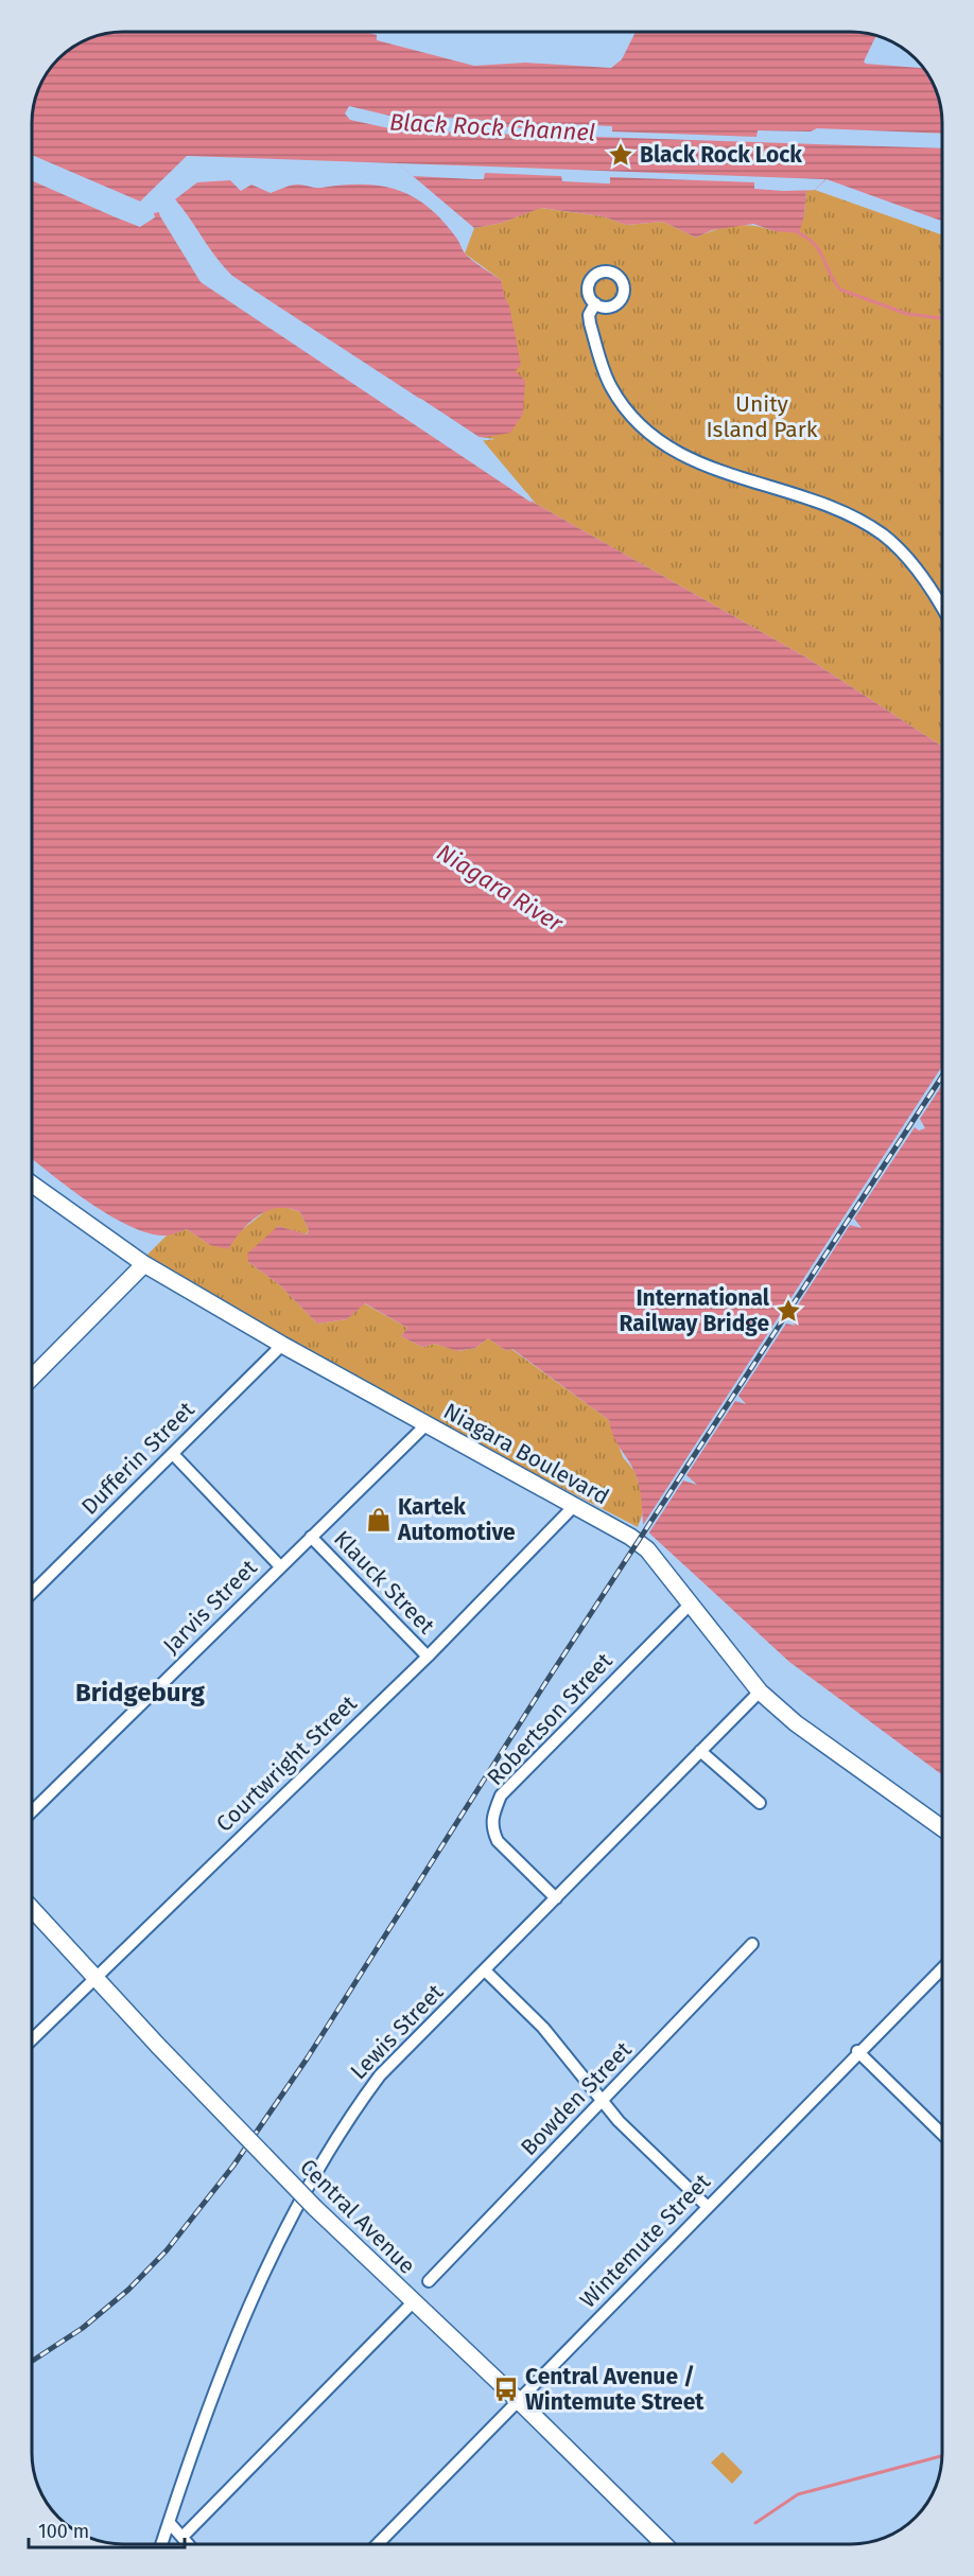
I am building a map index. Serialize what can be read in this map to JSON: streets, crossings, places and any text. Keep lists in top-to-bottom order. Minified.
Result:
{"streets":{"main road":["Niagara Boulevard","Central Avenue"],"street":["Dufferin Street","Klauck Street","Jarvis Street","Robertson Street","Courtwright Street","Lewis Street","Bowden Street","Wintemute Street"]},"crossings":[["Niagara Boulevard","Dufferin Street"],["Niagara Boulevard","Jarvis Street"],["Niagara Boulevard","Robertson Street"],["Niagara Boulevard","Courtwright Street"],["Niagara Boulevard","Lewis Street"],["Klauck Street","Jarvis Street"],["Klauck Street","Courtwright Street"],["Robertson Street","Lewis Street"],["Courtwright Street","Central Avenue"],["Central Avenue","Wintemute Street"]],"districts":["Bridgeburg"],"water":["Black Rock Channel","Niagara River"],"parks":["Unity Island Park"],"places":{"place":["Black Rock Lock","International Railway Bridge"],"shop":["Kartek Automotive"],"bus stop":["Central Avenue / Wintemute Street"]},"scale_bar":"100 m"}
